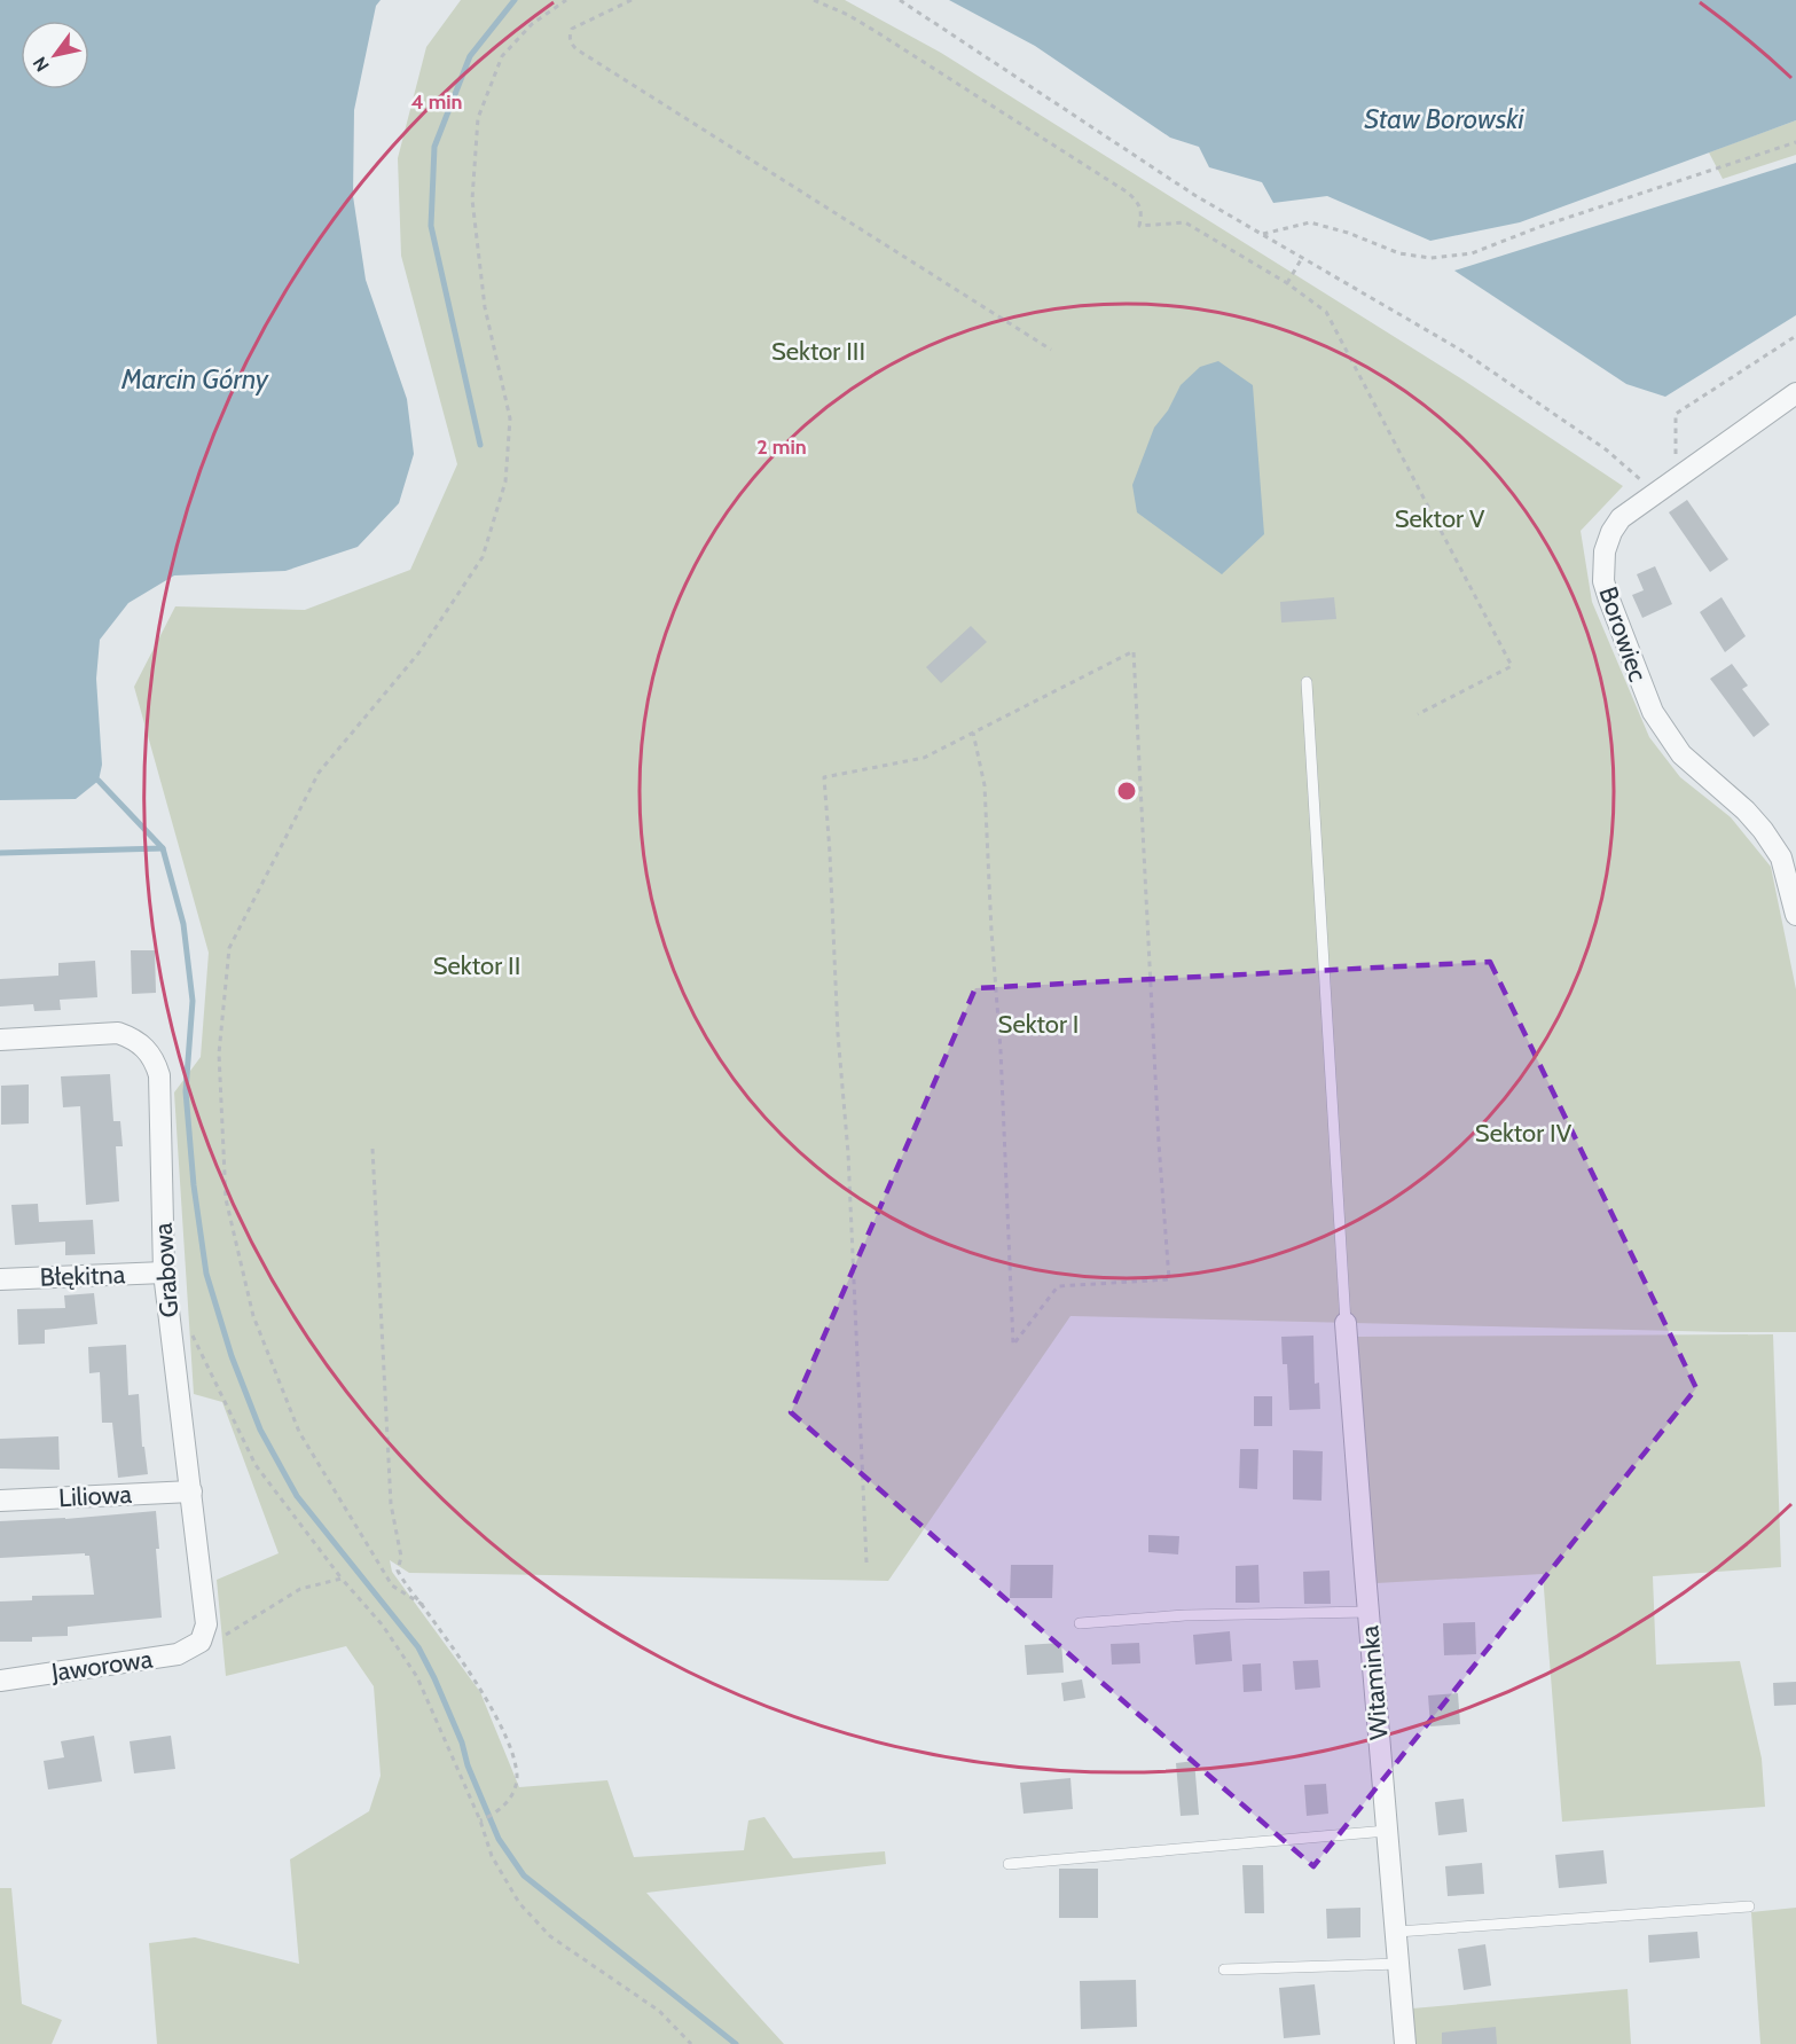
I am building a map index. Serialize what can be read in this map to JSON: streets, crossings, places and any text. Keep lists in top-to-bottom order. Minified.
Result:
{"streets":{"street":["Borowiec","Grabowa","Błękitna","Liliowa","Jaworowa","Witaminka"]},"crossings":[["Grabowa","Błękitna"],["Grabowa","Liliowa"],["Grabowa","Jaworowa"]],"water":["Staw Borowski","Marcin Górny"],"parks":["Sektor III","Sektor V","Sektor II","Sektor I","Sektor IV"],"north":"bottom left","rings":["4 min","2 min"]}
